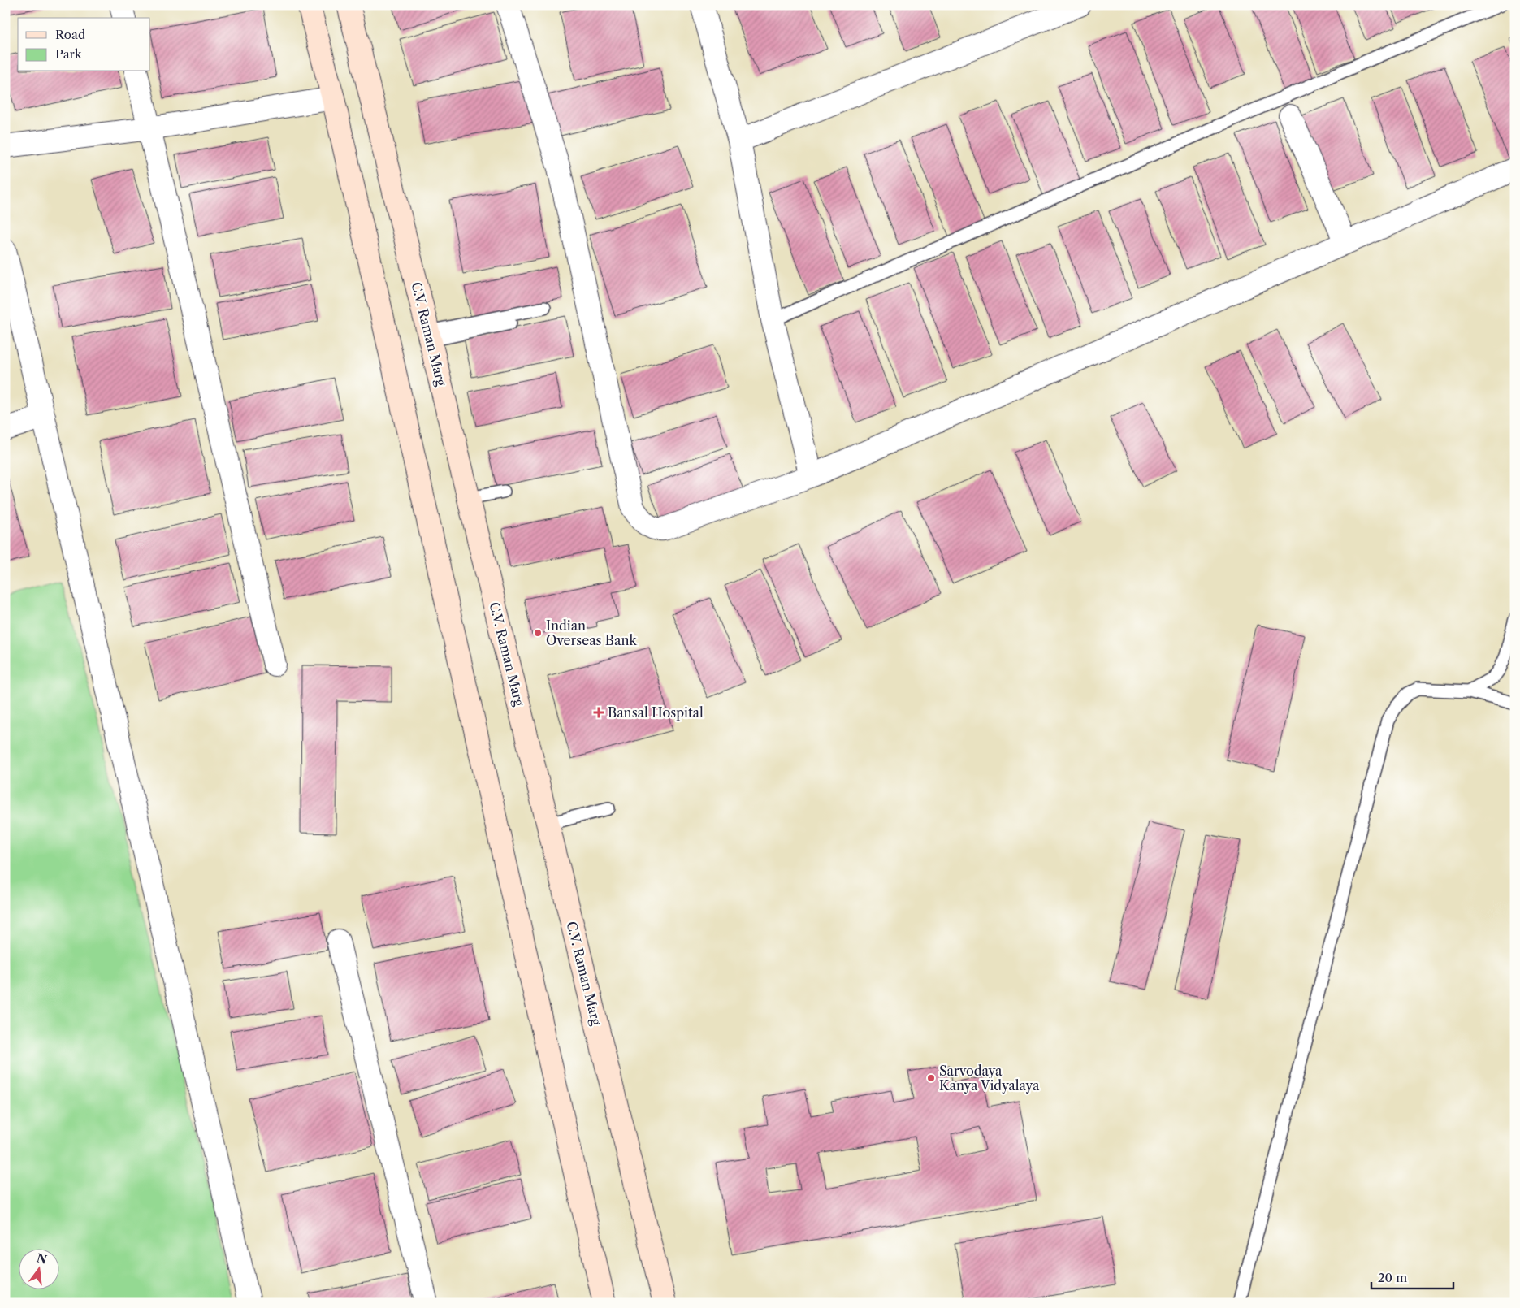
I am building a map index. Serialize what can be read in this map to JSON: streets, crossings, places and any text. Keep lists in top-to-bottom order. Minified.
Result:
{"streets":{"main road":["C.V. Raman Marg"]},"places":{"other":["Indian Overseas Bank","Sarvodaya Kanya Vidyalaya"],"health":["Bansal Hospital"]},"legend":["Road","Park"],"scale_bar":"20 m","north":"top"}
